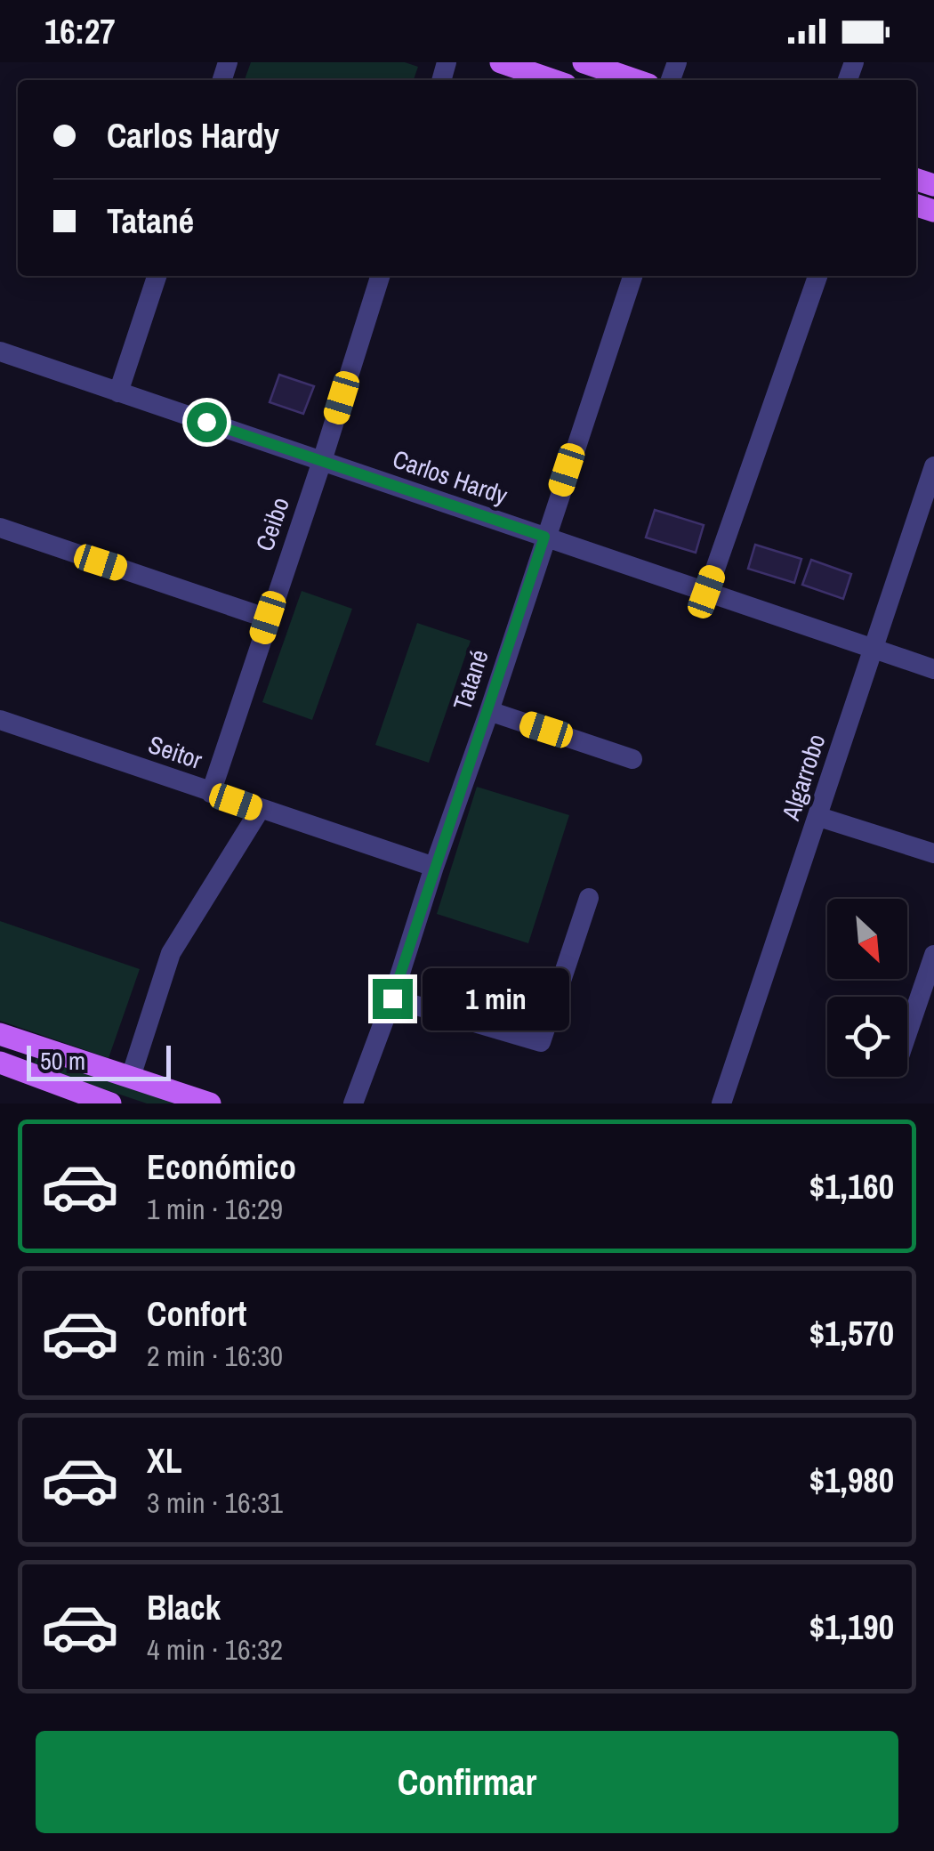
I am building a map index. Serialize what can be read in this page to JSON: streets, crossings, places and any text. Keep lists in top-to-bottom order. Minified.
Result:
{"streets":{"street":["Carlos Hardy","Ceibo","Tatané","Seitor","Algarrobo"]},"crossings":[["Carlos Hardy","Ceibo"],["Carlos Hardy","Tatané"],["Carlos Hardy","Algarrobo"],["Ceibo","Seitor"],["Tatané","Seitor"]],"scale_bar":"50 m","north":"bottom right","page":{"status":"16:27","banner":["Carlos Hardy","Tatané"],"bubble":"1 min","scale":"50 m","list":[{"name":"Económico","note":"1 min · 16:29","value":"$1,160"},{"name":"Confort","note":"2 min · 16:30","value":"$1,570"},{"name":"XL","note":"3 min · 16:31","value":"$1,980"},{"name":"Black","note":"4 min · 16:32","value":"$1,190"}],"buttons":"Confirmar"}}
